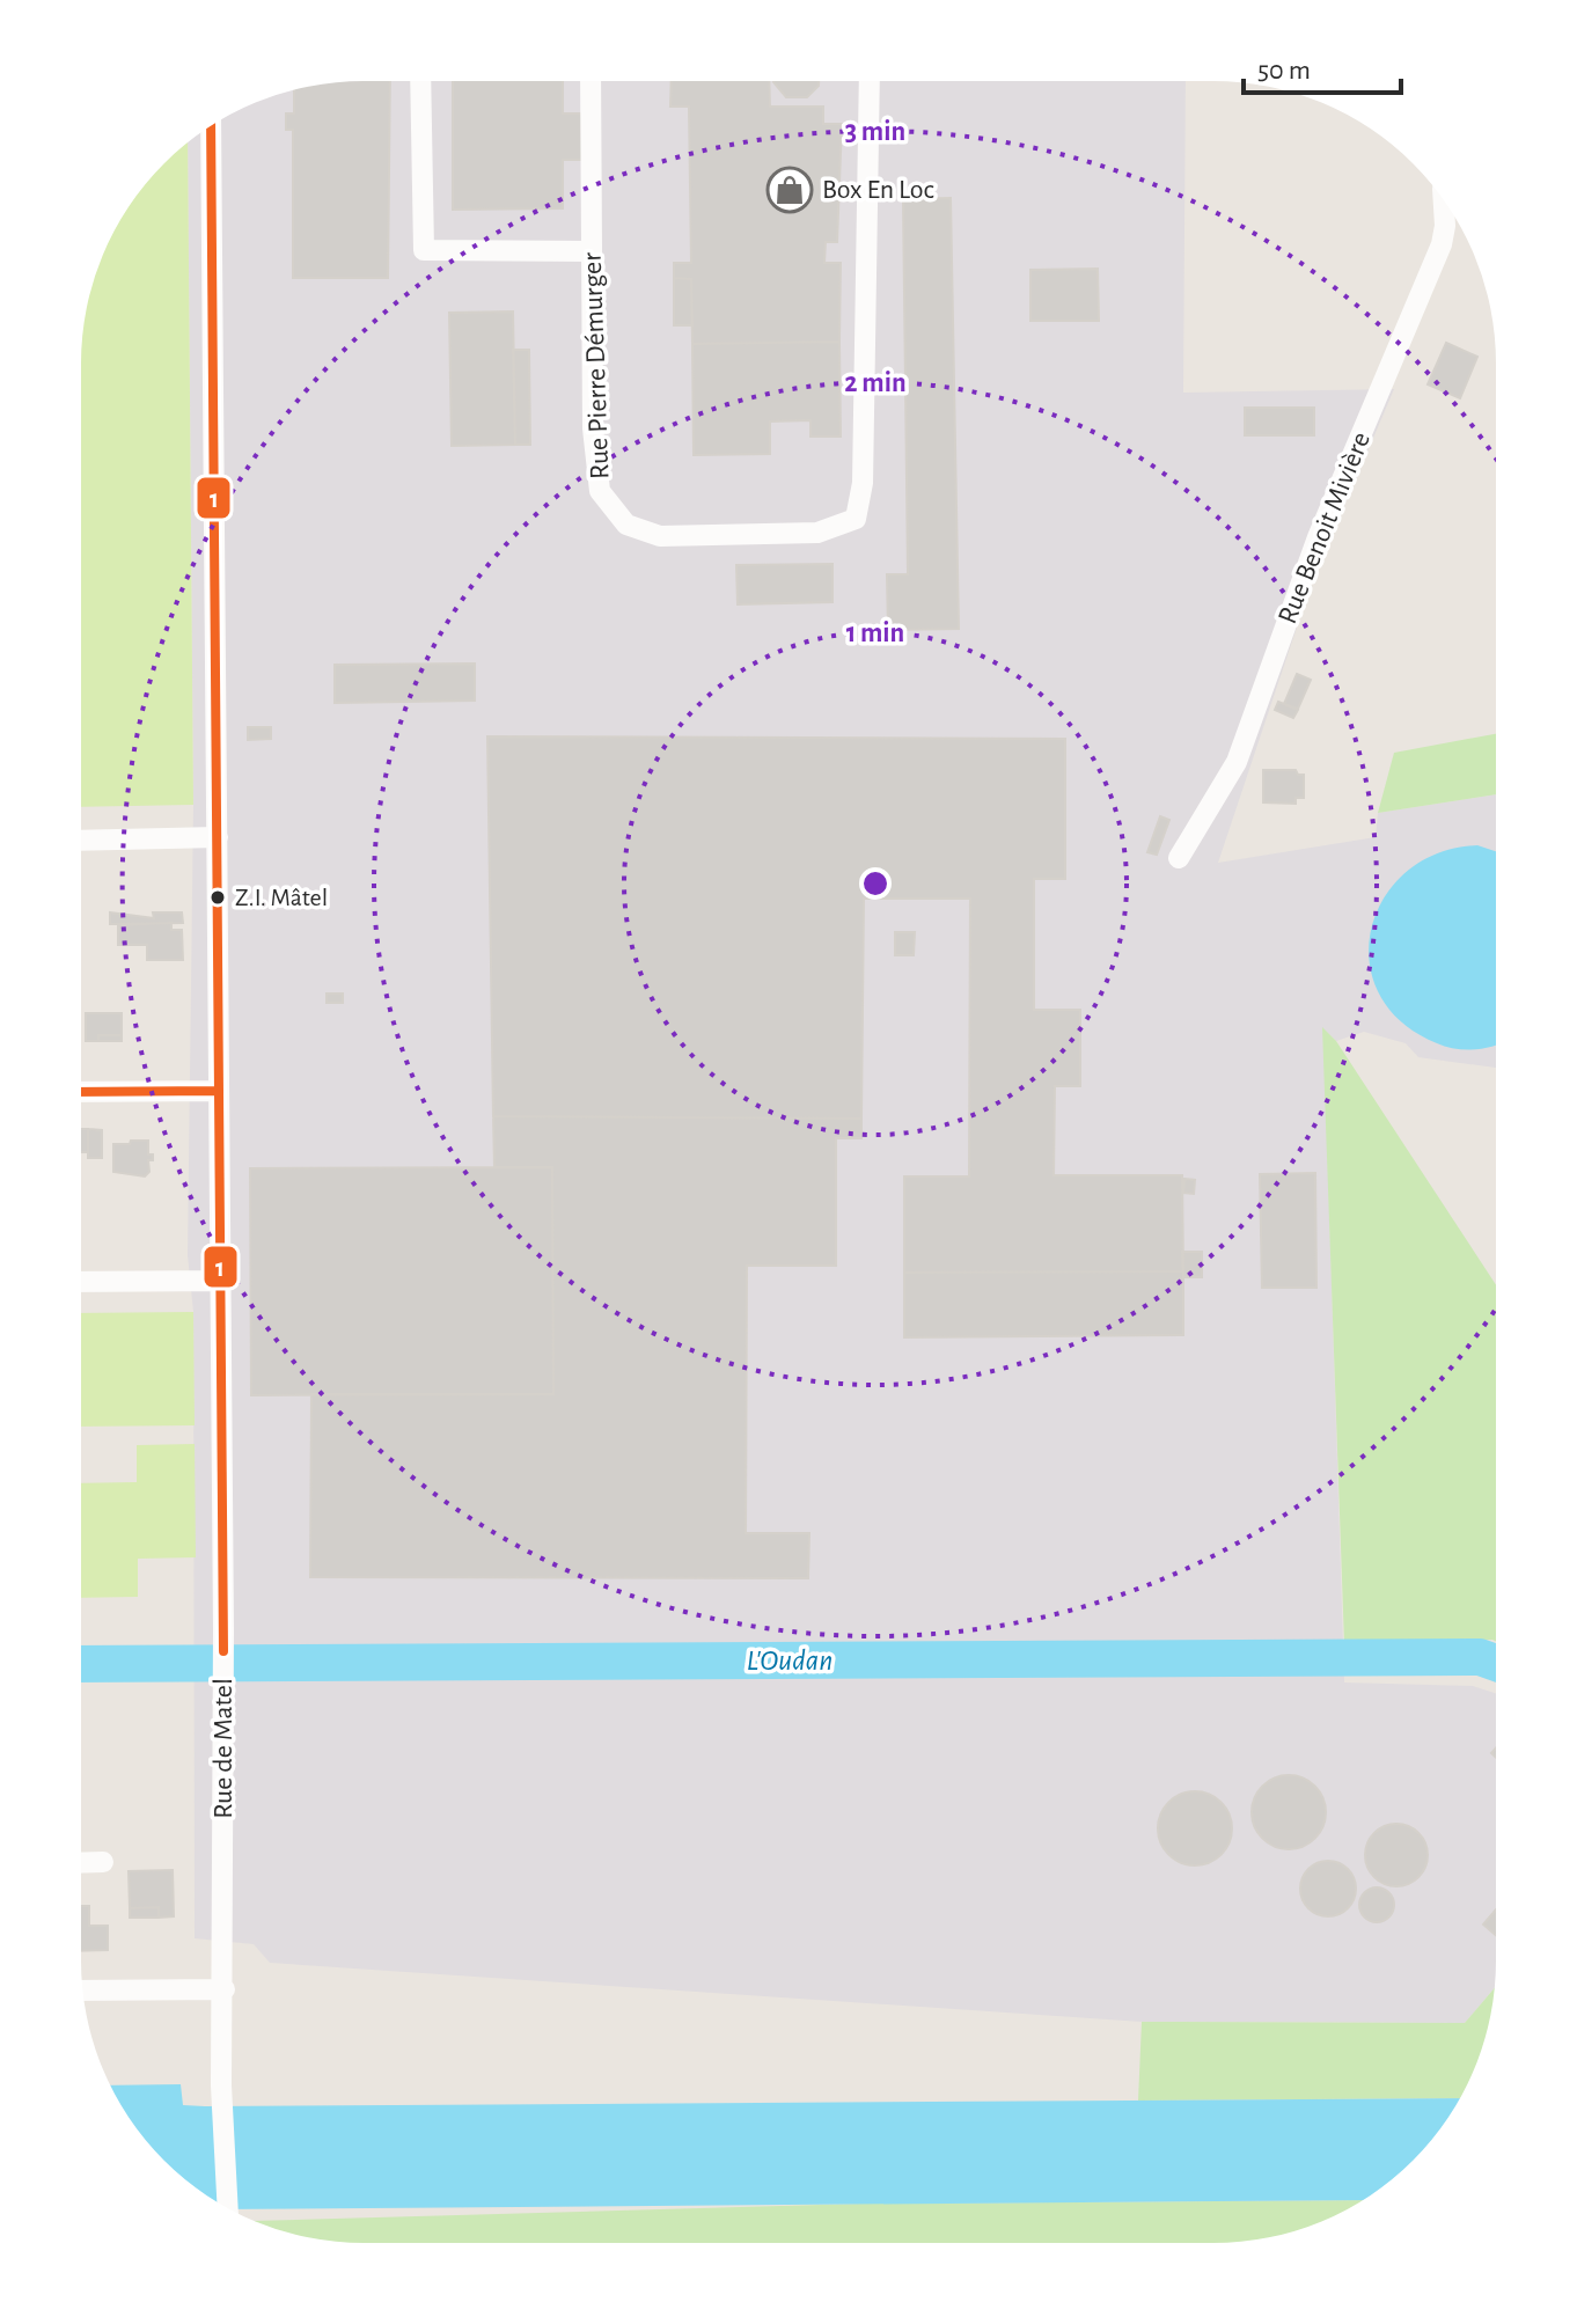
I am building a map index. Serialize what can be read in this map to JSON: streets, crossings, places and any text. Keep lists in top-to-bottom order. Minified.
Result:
{"streets":{"street":["Rue Pierre Démurger","Rue Benoit Mivière","Rue de Matel"]},"water":["L'Oudan"],"places":{"shop":["Box En Loc"],"other":["Z.I. Mâtel"]},"lines":["transit line 1"],"scale_bar":"50 m","rings":["3 min","2 min","1 min"]}
